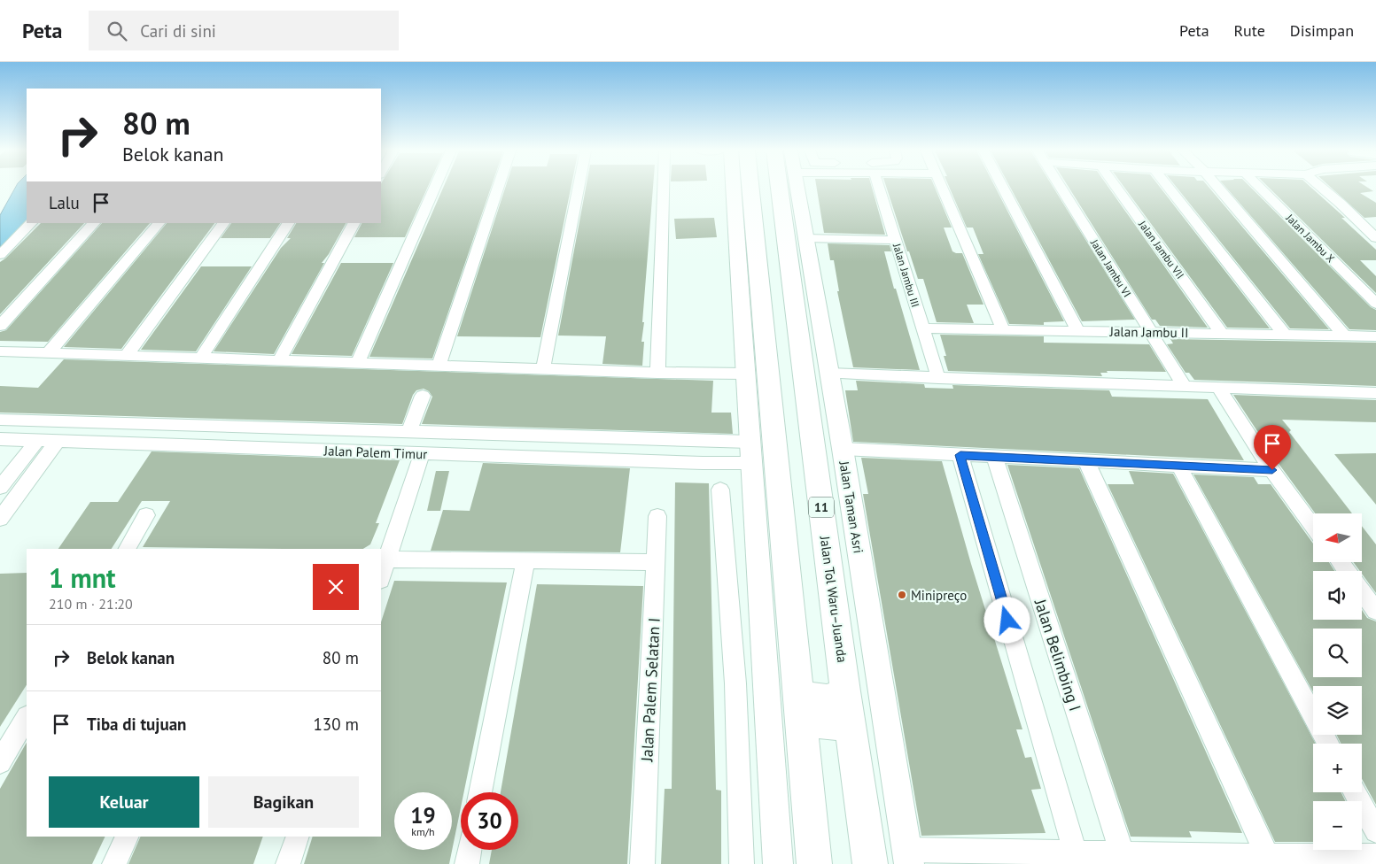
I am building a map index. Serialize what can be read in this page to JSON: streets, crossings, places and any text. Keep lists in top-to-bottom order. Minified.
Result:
{"streets":{"highway":["11","Jalan Tol Waru–Juanda"],"main road":["Jalan Taman Asri"],"street":["Jalan Jambu X","Jalan Jambu VII","Jalan Jambu VI","Jalan Jambu III","Jalan Jambu II","Jalan Palem Timur","Jalan Belimbing I","Jalan Palem Selatan I"]},"crossings":[["Jalan Jambu VII","Jalan Jambu II"],["Jalan Jambu VI","Jalan Jambu II"],["Jalan Jambu III","Jalan Jambu II"]],"places":["Minipreço"],"north":"left","page":{"header":"Peta","search":"Cari di sini","nav":["Peta","Rute","Disimpan"],"turn":["80 m","Belok kanan"],"then":"Lalu","map_buttons":["+","−"],"heading":["1 mnt","210 m · 21:20"],"list":[{"name":"Belok kanan","value":"80 m"},{"name":"Tiba di tujuan","value":"130 m"}],"buttons":["Keluar","Bagikan"],"speed":"19 km/h","limit":"30"}}
